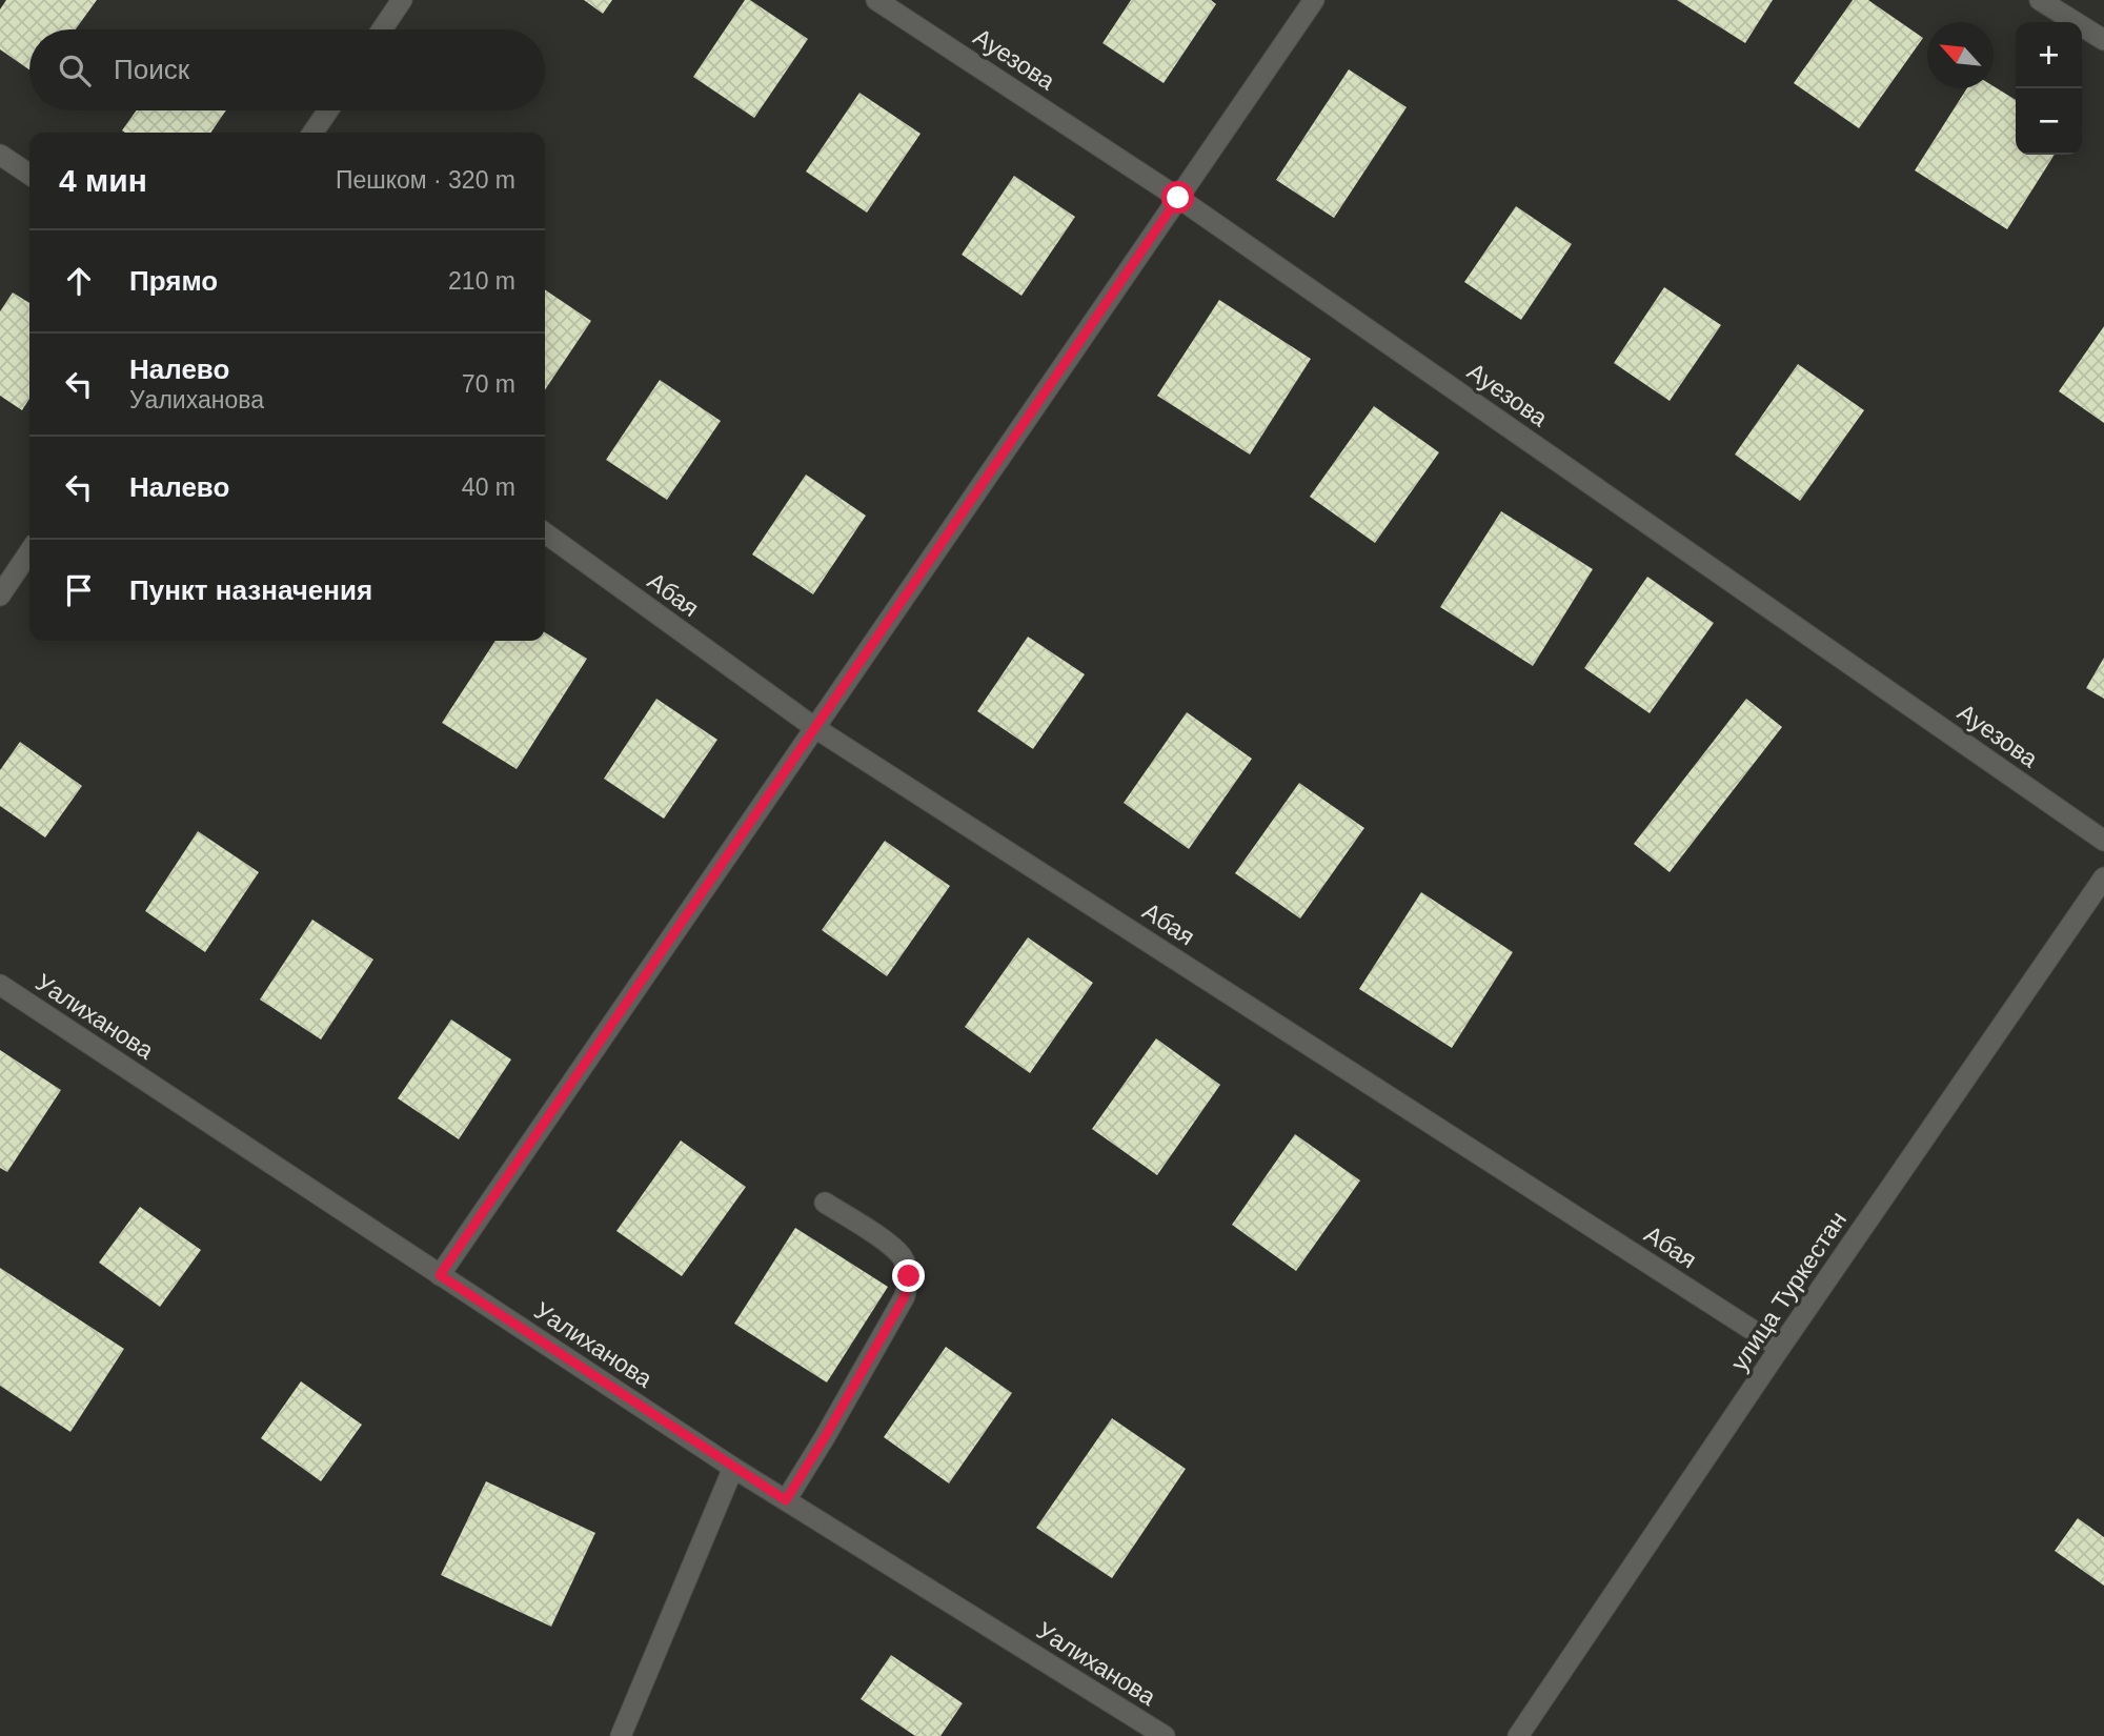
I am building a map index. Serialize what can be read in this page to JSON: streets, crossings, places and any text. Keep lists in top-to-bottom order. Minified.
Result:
{"streets":{"street":["Ауезова","Абая","Уалиханова","улица Туркестан"]},"crossings":[["Абая","улица Туркестан"]],"north":"top left","page":{"map_buttons":["+","−"],"search":"Поиск","heading":["4 мин","Пешком · 320 m"],"list":[["Прямо","210 m"],["Налево","Уалиханова","70 m"],["Налево","40 m"],"Пункт назначения"]}}
